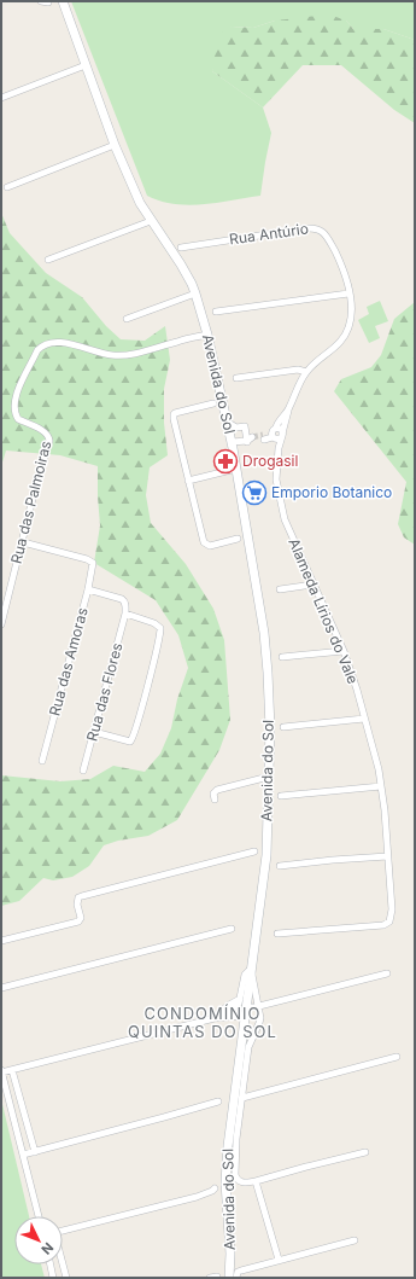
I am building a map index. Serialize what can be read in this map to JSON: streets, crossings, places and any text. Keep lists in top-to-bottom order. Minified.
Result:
{"streets":{"street":["Rua Antúrio","Avenida do Sol","Rua das Palmoiras","Alameda Lírios do Vale","Rua das Amoras","Rua das Flores"]},"crossings":[["Rua Antúrio","Alameda Lírios do Vale"],["Avenida do Sol","Rua das Palmoiras"],["Rua das Palmoiras","Rua das Amoras"]],"districts":["CONDOMÍNIO QUINTAS DO SOL"],"places":{"pharmacy":["Drogasil"],"supermarket":["Emporio Botanico"]},"north":"bottom right"}
